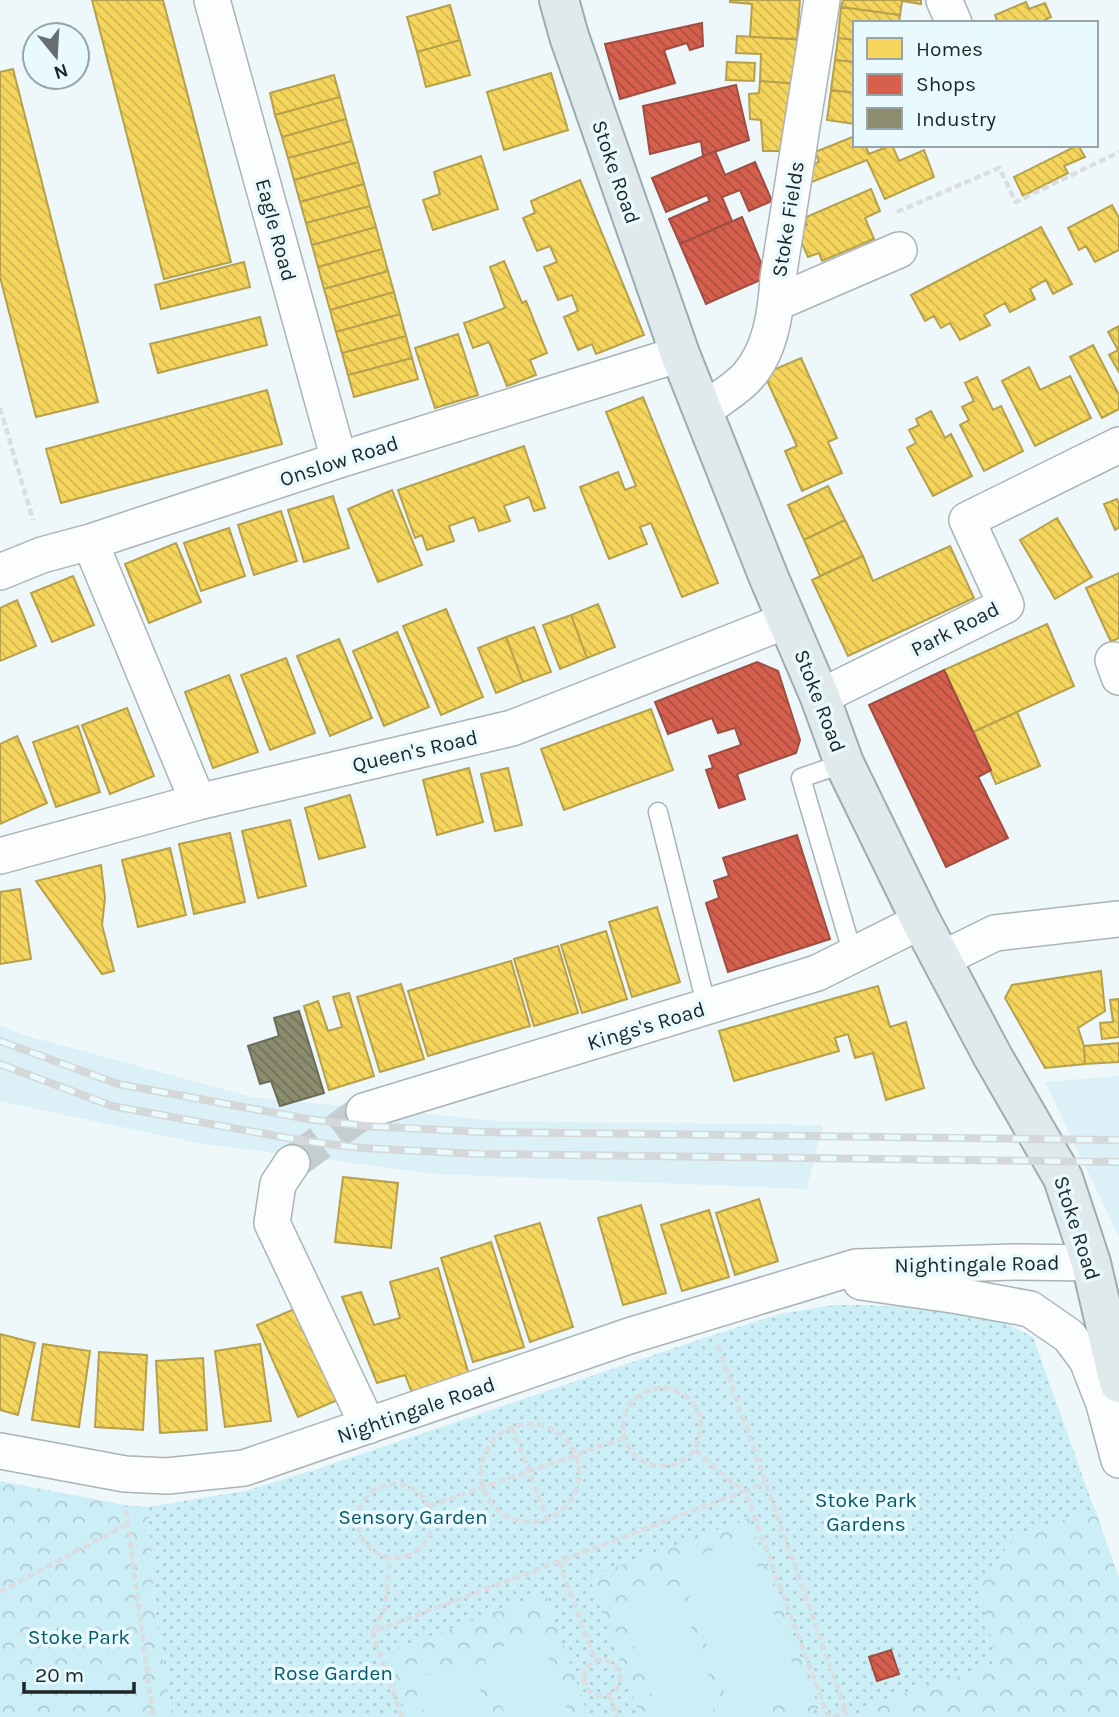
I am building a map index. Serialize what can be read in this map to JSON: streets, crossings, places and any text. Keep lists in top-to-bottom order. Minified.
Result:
{"streets":{"main road":["Stoke Road"],"street":["Stoke Fields","Eagle Road","Onslow Road","Park Road","Queen's Road","Kings's Road","Nightingale Road"]},"crossings":[["Stoke Road","Stoke Fields"],["Stoke Road","Onslow Road"],["Stoke Road","Park Road"],["Stoke Road","Queen's Road"],["Stoke Road","Kings's Road"],["Stoke Road","Nightingale Road"],["Eagle Road","Onslow Road"]],"parks":["Stoke Park Gardens","Sensory Garden","Stoke Park","Rose Garden"],"legend":["Homes","Shops","Industry"],"scale_bar":"20 m","north":"bottom"}
